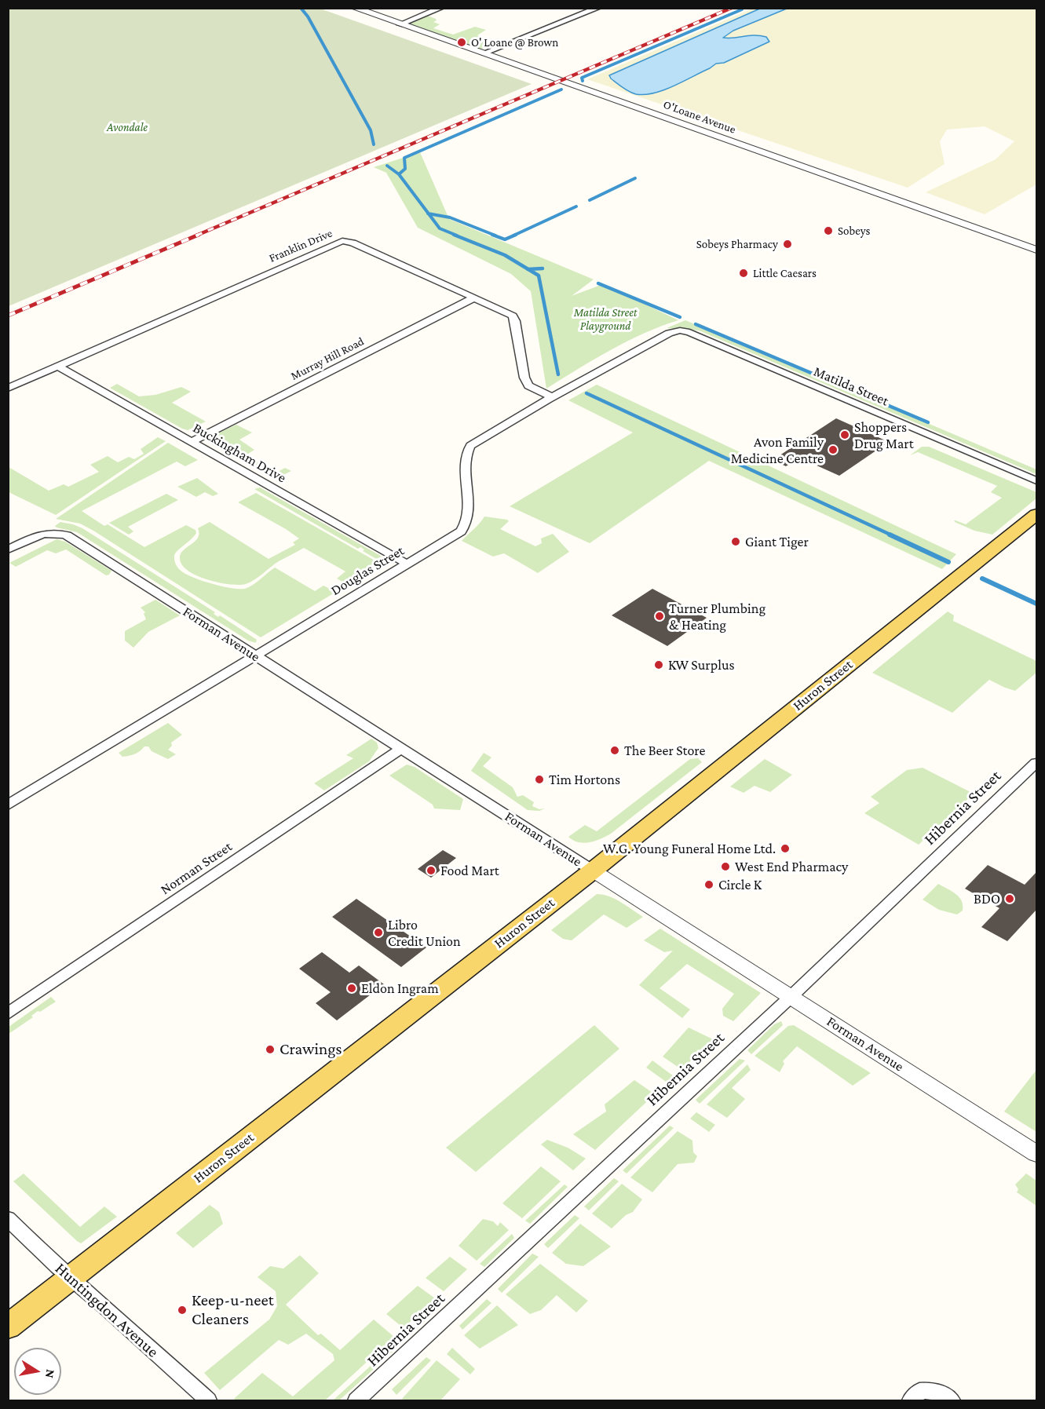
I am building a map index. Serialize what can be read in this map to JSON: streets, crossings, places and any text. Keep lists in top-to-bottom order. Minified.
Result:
{"streets":{"main road":["Huron Street"],"street":["O'Loane Avenue","Franklin Drive","Murray Hill Road","Matilda Street","Buckingham Drive","Douglas Street","Forman Avenue","Hibernia Street","Norman Street","Huntingdon Avenue"]},"crossings":[["Franklin Drive","Murray Hill Road"],["Franklin Drive","Buckingham Drive"],["Franklin Drive","Douglas Street"],["Murray Hill Road","Buckingham Drive"],["Matilda Street","Douglas Street"],["Buckingham Drive","Douglas Street"],["Douglas Street","Forman Avenue"],["Forman Avenue","Huron Street"],["Forman Avenue","Hibernia Street"],["Forman Avenue","Norman Street"],["Huron Street","Huntingdon Avenue"]],"parks":["Avondale","Matilda Street Playground"],"places":["O' Loane @ Brown","Sobeys","Sobeys Pharmacy","Little Caesars","Shoppers Drug Mart","Avon Family Medicine Centre","Giant Tiger","Turner Plumbing & Heating","KW Surplus","The Beer Store","Tim Hortons","W.G. Young Funeral Home Ltd.","West End Pharmacy","Food Mart","Circle K","BDO","Libro Credit Union","Eldon Ingram","Crawings","Keep-u-neet Cleaners"],"north":"right"}
